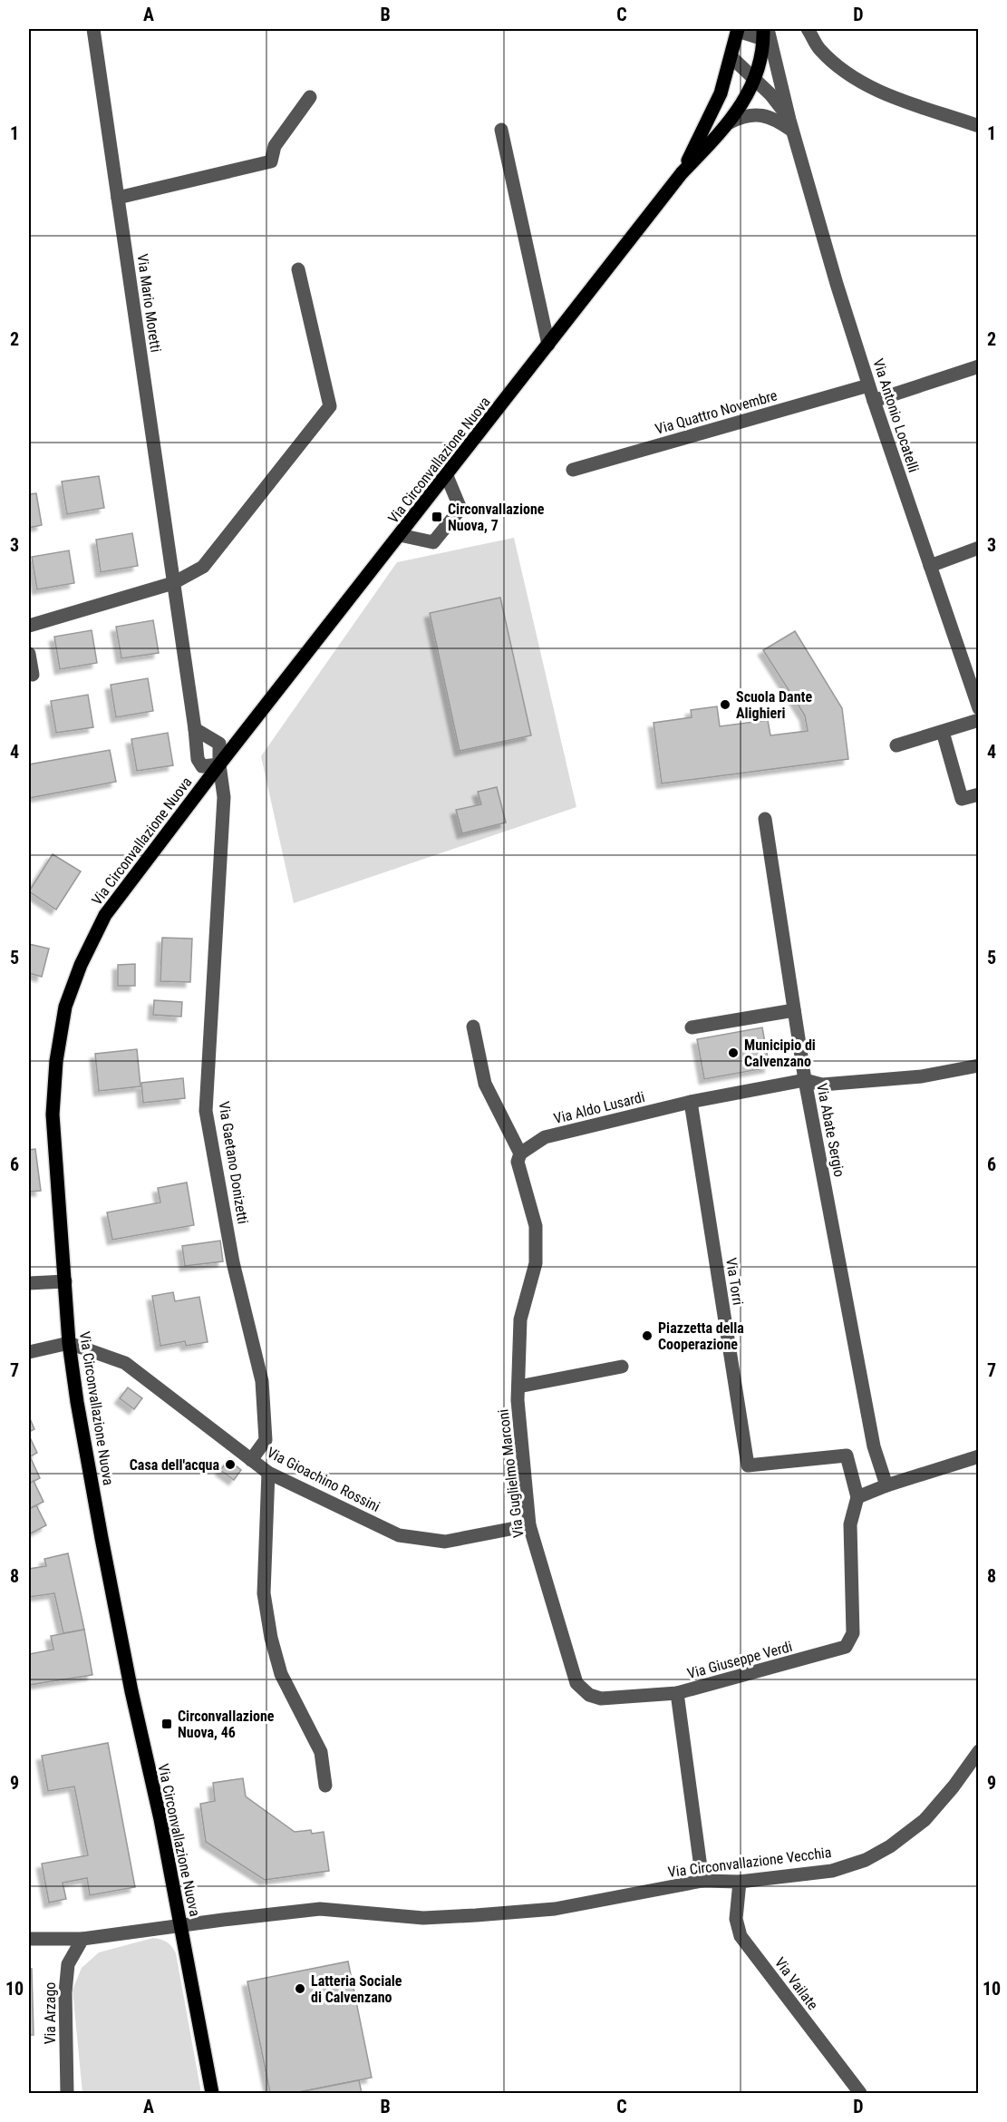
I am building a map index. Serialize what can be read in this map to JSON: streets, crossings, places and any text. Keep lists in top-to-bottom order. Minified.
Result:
{"streets":{"main road":["Via Circonvallazione Nuova"],"street":["Via Mario Moretti","Via Quattro Novembre","Via Antonio Locatelli","Via Aldo Lusardi","Via Abate Sergio","Via Gaetano Donizetti","Via Torri","Via Guglielmo Marconi","Via Gioachino Rossini","Via Giuseppe Verdi","Via Circonvallazione Vecchia","Via Vailate","Via Arzago"]},"crossings":[["Via Mario Moretti","Via Circonvallazione Nuova"],["Via Quattro Novembre","Via Antonio Locatelli"],["Via Circonvallazione Nuova","Via Gaetano Donizetti"],["Via Circonvallazione Nuova","Via Gioachino Rossini"],["Via Circonvallazione Nuova","Via Circonvallazione Vecchia"],["Via Aldo Lusardi","Via Abate Sergio"],["Via Aldo Lusardi","Via Torri"],["Via Aldo Lusardi","Via Guglielmo Marconi"],["Via Gaetano Donizetti","Via Gioachino Rossini"],["Via Torri","Via Giuseppe Verdi"],["Via Guglielmo Marconi","Via Gioachino Rossini"],["Via Guglielmo Marconi","Via Giuseppe Verdi"],["Via Giuseppe Verdi","Via Circonvallazione Vecchia"],["Via Circonvallazione Vecchia","Via Vailate"]],"places":{"transit":["Circonvallazione Nuova, 7","Circonvallazione Nuova, 46"],"other":["Scuola Dante Alighieri","Municipio di Calvenzano","Piazzetta della Cooperazione","Casa dell'acqua","Latteria Sociale di Calvenzano"]},"grid":{"columns":["A","B","C","D"],"rows":["1","2","3","4","5","6","7","8","9","10"]}}
